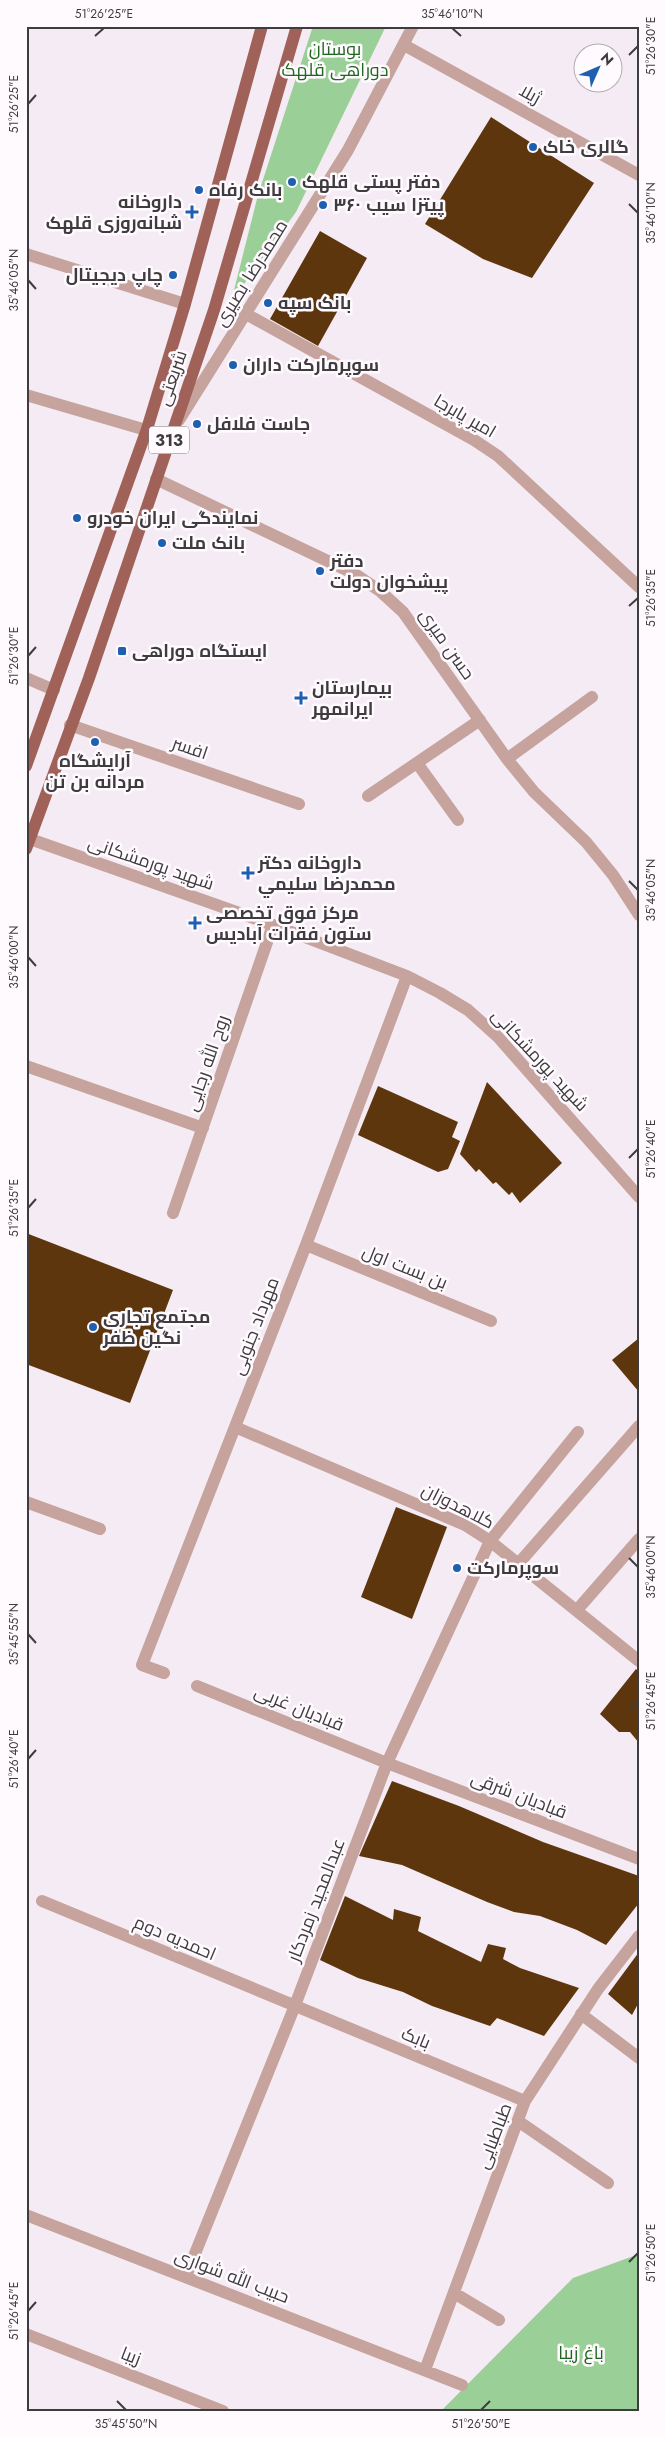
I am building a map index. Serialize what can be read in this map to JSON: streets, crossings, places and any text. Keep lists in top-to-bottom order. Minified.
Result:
{"streets":{"main road":["شریعتی","313"],"street":["ژیلا","محمدرضا بصیری","امیر پابرجا","حسن میری","افسر","شهید پورمشکانی","روح الله رجایی","بن بست اول","مهرداد جنوبی","کلاهدوزان","قبادیان غربی","قبادیان شرقی","عبدالمجید زمردکار","احمدیه دوم","بابک","طباطبایی","حبیب الله شواری","زیبا"]},"crossings":[["ژیلا","محمدرضا بصیری"],["محمدرضا بصیری","شریعتی"],["محمدرضا بصیری","امیر پابرجا"],["شریعتی","حسن میری"],["شریعتی","افسر"],["شریعتی","شهید پورمشکانی"],["شهید پورمشکانی","روح الله رجایی"],["شهید پورمشکانی","مهرداد جنوبی"],["بن بست اول","مهرداد جنوبی"],["مهرداد جنوبی","کلاهدوزان"],["کلاهدوزان","عبدالمجید زمردکار"],["قبادیان غربی","قبادیان شرقی"],["قبادیان غربی","عبدالمجید زمردکار"],["قبادیان شرقی","عبدالمجید زمردکار"],["عبدالمجید زمردکار","احمدیه دوم"],["عبدالمجید زمردکار","بابک"],["عبدالمجید زمردکار","حبیب الله شواری"],["احمدیه دوم","بابک"],["بابک","طباطبایی"],["طباطبایی","حبیب الله شواری"]],"parks":["بوستان دوراهی قلهک","باغ زیبا"],"places":{"other":["گالری خاک","دفتر پستی قلهک","بانک رفاه","پیتزا سیب ٣۶٠","چاپ دیجیتال","بانک سپه","سوپرمارکت داران","جاست فلافل","نمایندگی ایران خودرو","بانک ملت","دفتر پیشخوان دولت","آرایشگاه مردانه بن تن","مجتمع تجاری نگین ظفر","سوپرمارکت"],"health":["داروخانه شبانه‌روزی قلهک","بیمارستان ایرانمهر","داروخانه دكتر محمدرضا سليمي","مرکز فوق تخصصی ستون فقرات آبادیس"],"transit":["ایستگاه دوراهی"]},"north":"top right","coordinates":["51°26'25\"E","35°46'10\"N","51°26'30\"E","35°46'05\"N","51°26'35\"E","35°46'00\"N","51°26'40\"E","35°45'55\"N","51°26'45\"E","51°26'50\"E","35°45'50\"N"]}
